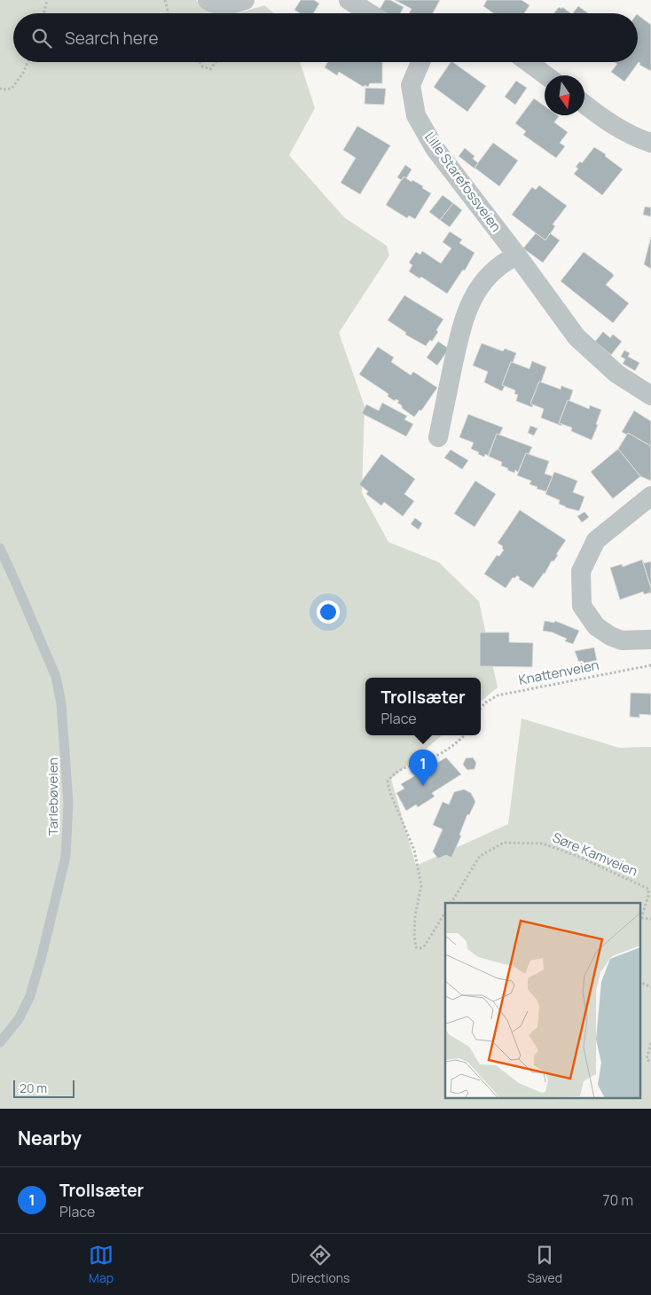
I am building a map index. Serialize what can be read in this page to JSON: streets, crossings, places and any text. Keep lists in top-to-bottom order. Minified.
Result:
{"streets":{"street":["Lille Starefossveien"],"lane":["Tarlebøveien"],"path":["Knattenveien","Søre Kamveien"]},"scale_bar":"20 m","north":"bottom","page":{"search":"Search here","popup":["Trollsæter","Place"],"pins":"1","scale":"20 m","heading":"Nearby","list":[{"mark":"1","name":"Trollsæter","note":"Place","value":"70 m"}],"nav":["Map","Directions","Saved"]}}
